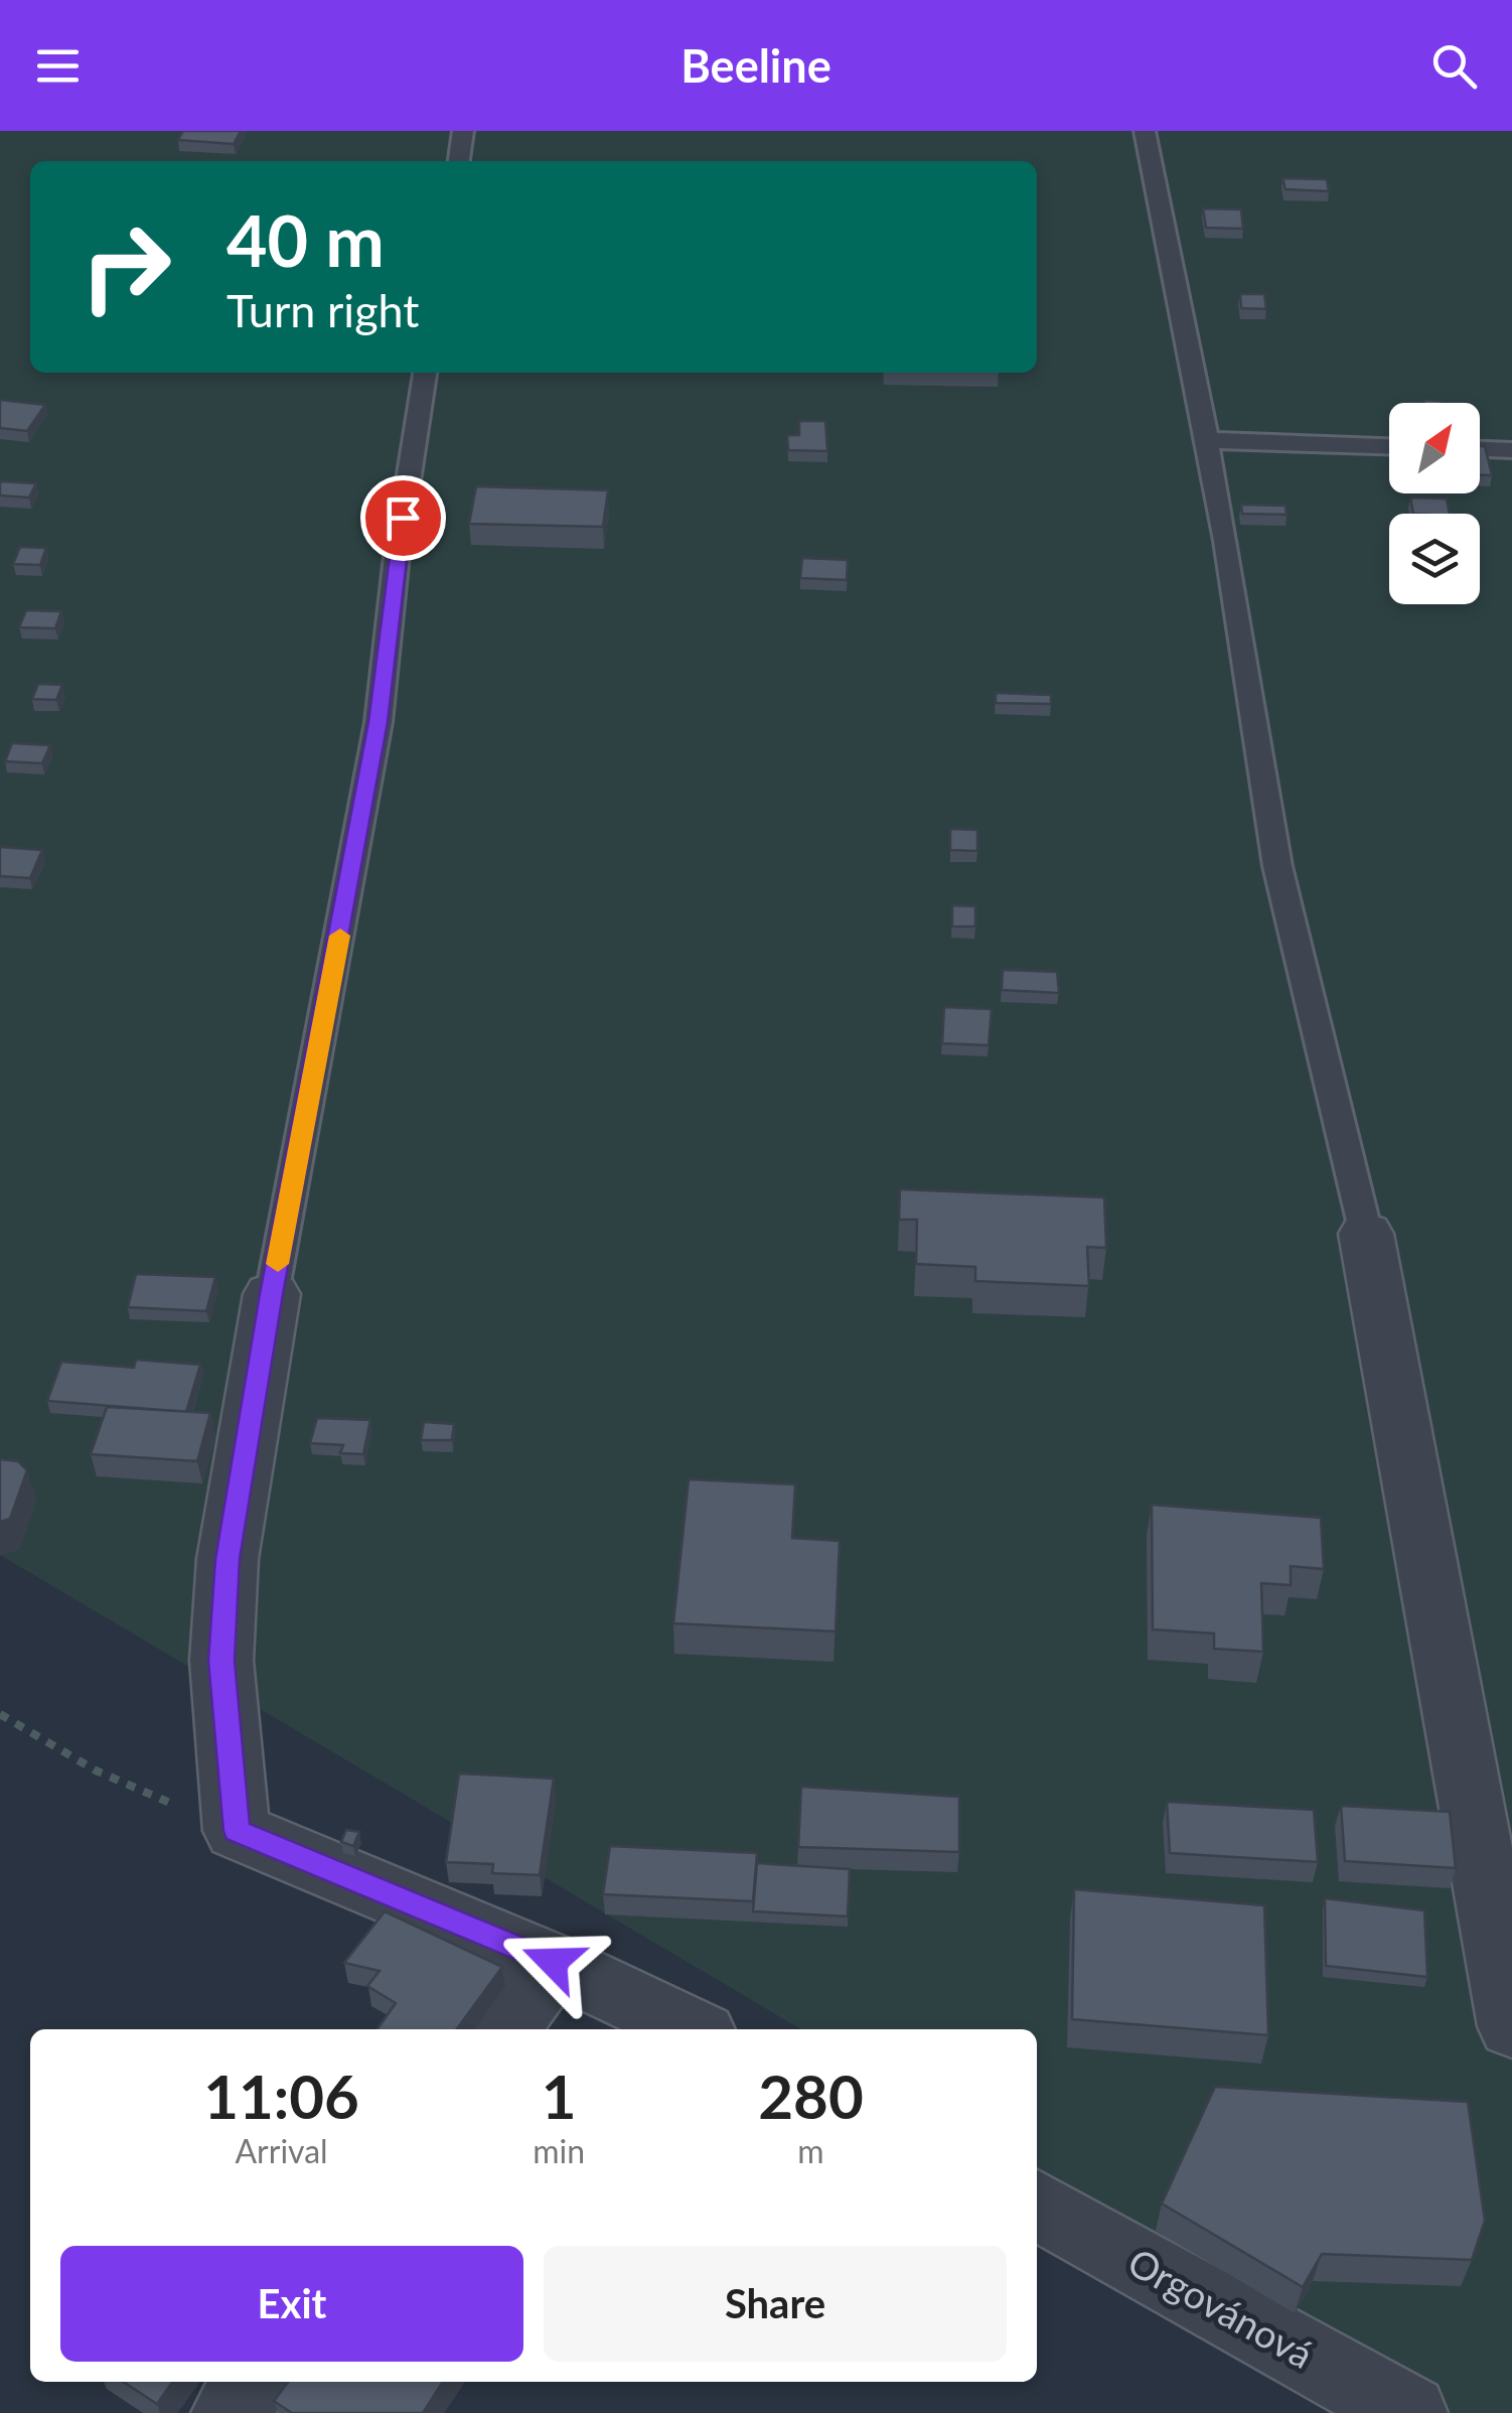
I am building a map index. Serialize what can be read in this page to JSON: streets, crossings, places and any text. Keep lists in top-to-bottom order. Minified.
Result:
{"streets":{"street":["Orgovánová"]},"north":"top right","page":{"header":"Beeline","turn":["40 m","Turn right"],"eta":["11:06","Arrival","1","min","280","m"],"buttons":["Exit","Share"]}}
